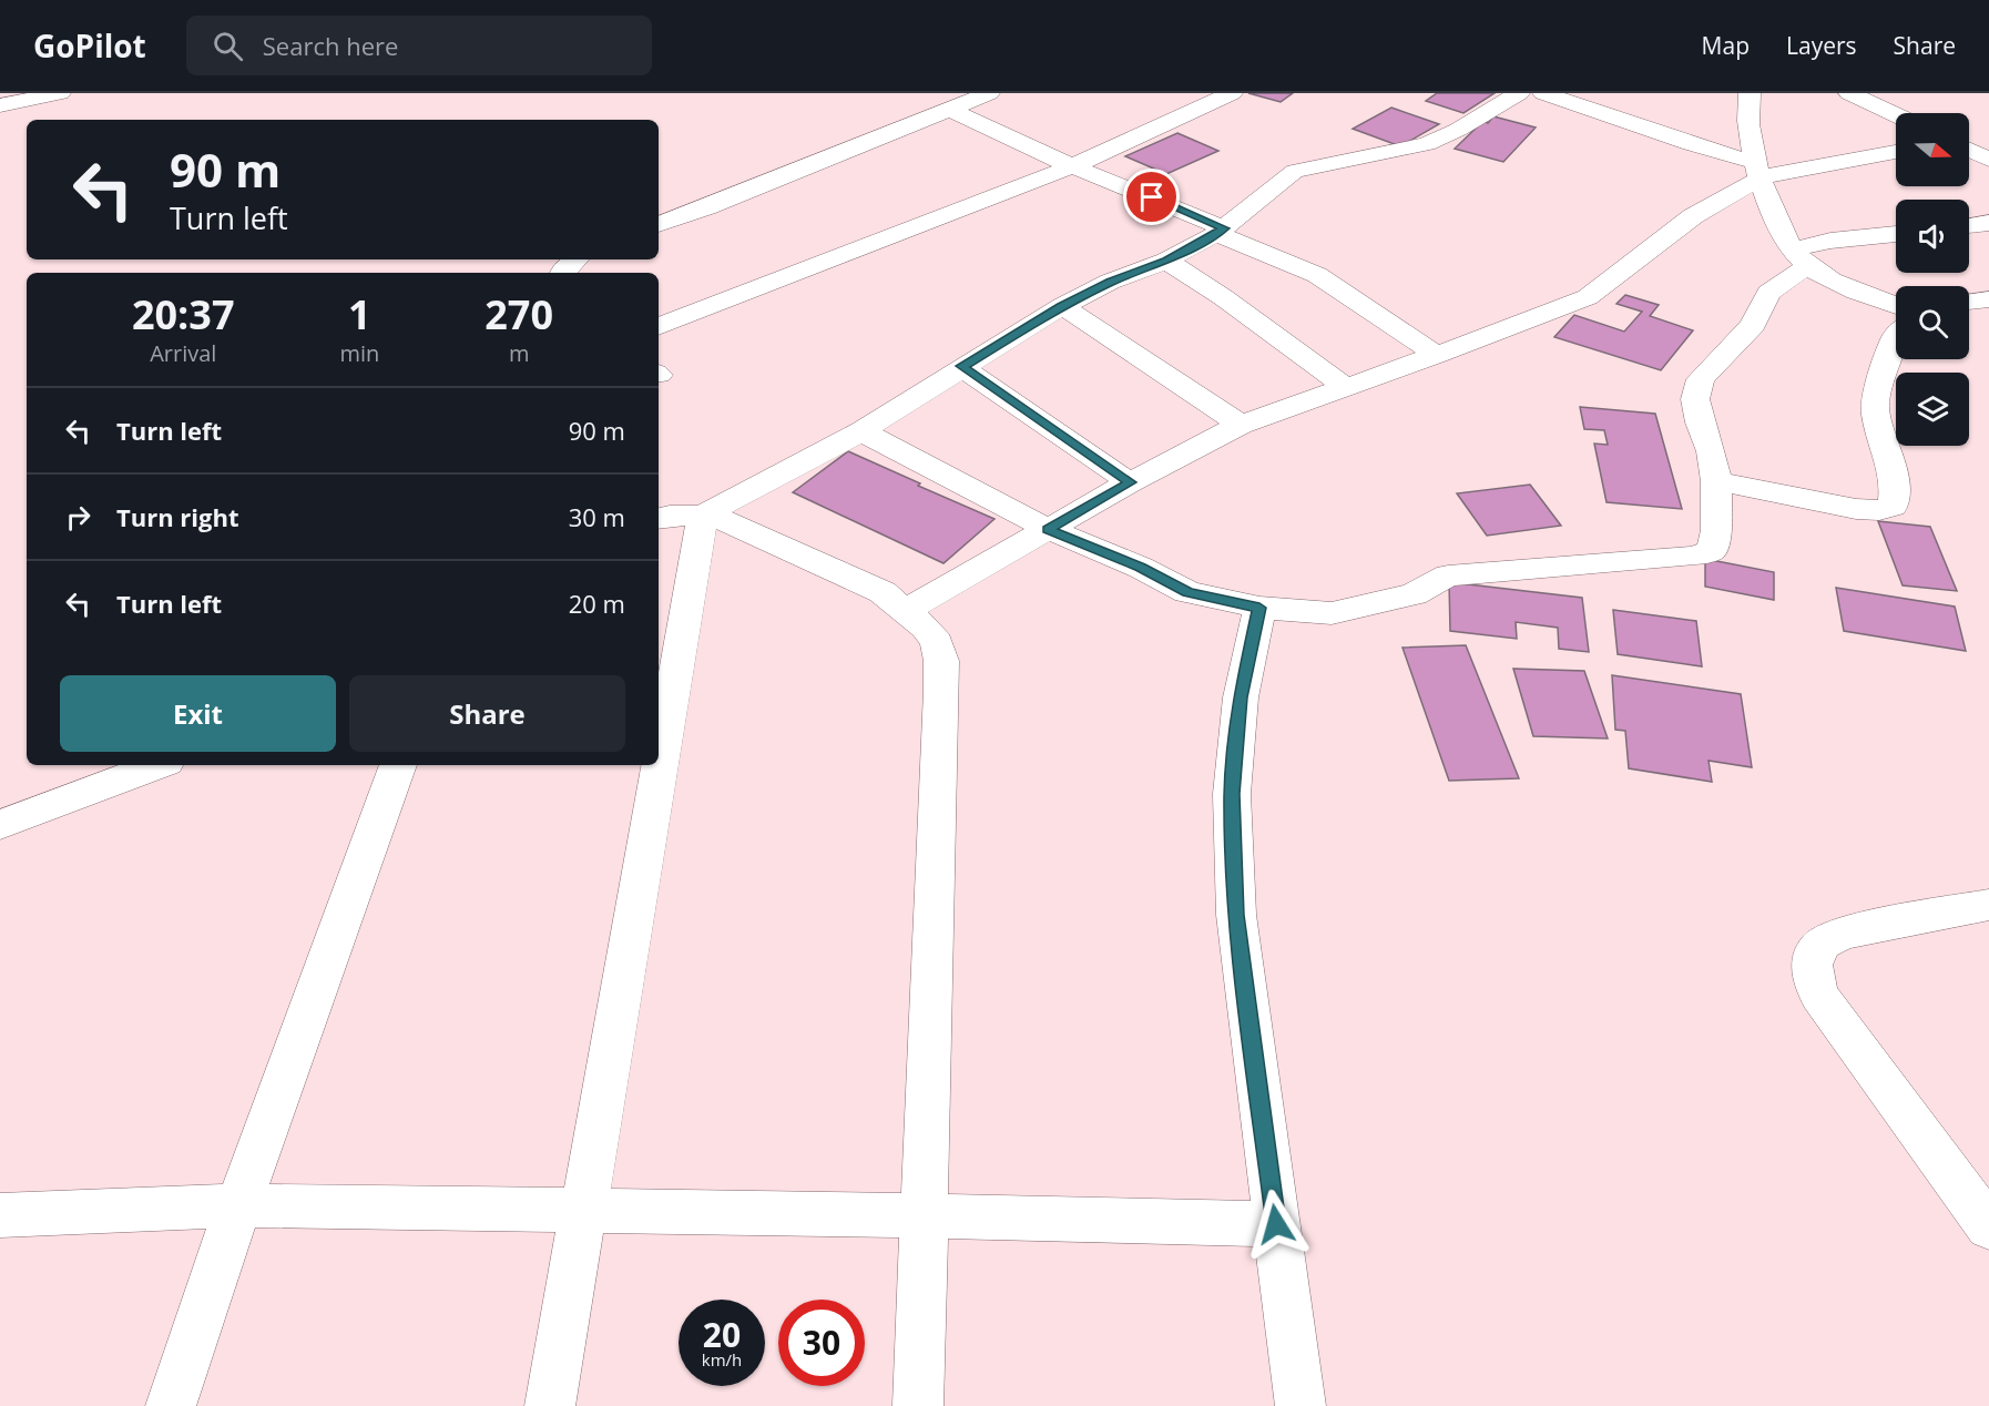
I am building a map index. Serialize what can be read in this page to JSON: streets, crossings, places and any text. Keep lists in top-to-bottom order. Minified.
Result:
{"north":"right","page":{"header":"GoPilot","search":"Search here","nav":["Map","Layers","Share"],"turn":["90 m","Turn left"],"eta":["20:37","Arrival","1","min","270","m"],"list":[{"name":"Turn left","value":"90 m"},{"name":"Turn right","value":"30 m"},{"name":"Turn left","value":"20 m"}],"buttons":["Exit","Share"],"speed":"20 km/h","limit":"30"}}
